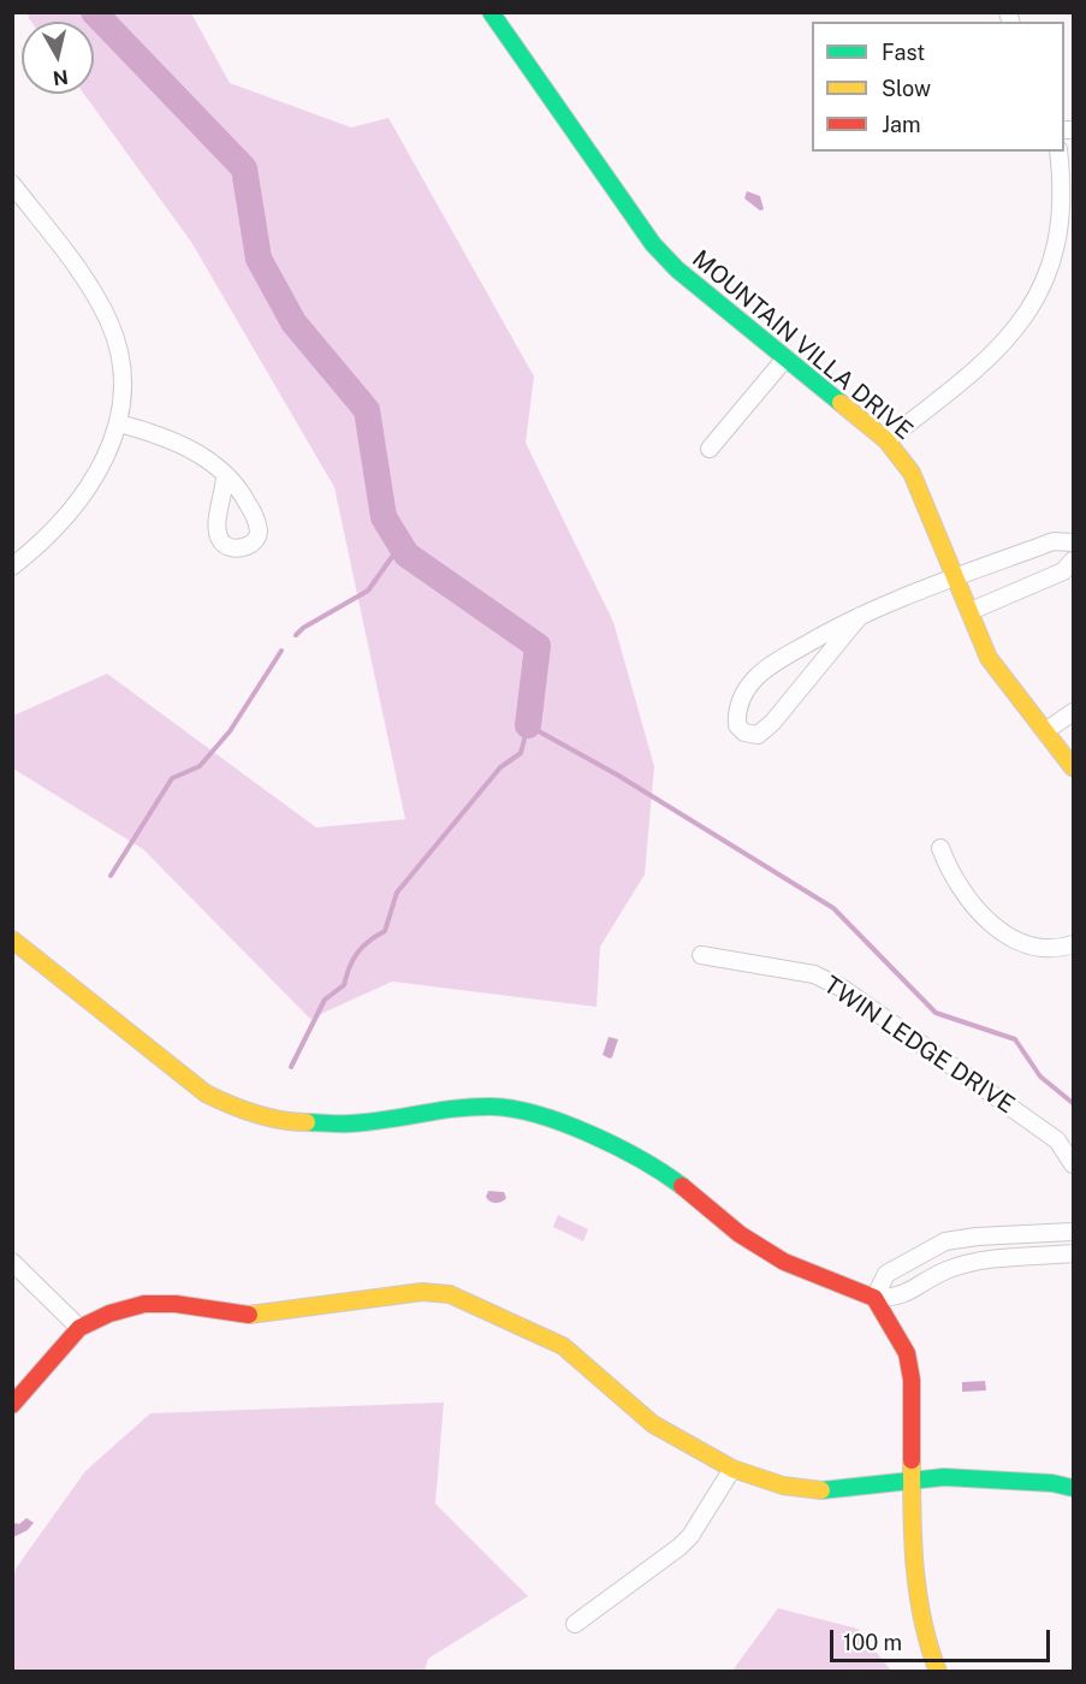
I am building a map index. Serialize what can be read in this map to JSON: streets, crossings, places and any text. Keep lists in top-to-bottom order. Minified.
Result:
{"streets":{"street":["MOUNTAIN VILLA DRIVE","TWIN LEDGE DRIVE"]},"legend":["Fast","Slow","Jam"],"scale_bar":"100 m","north":"bottom"}
